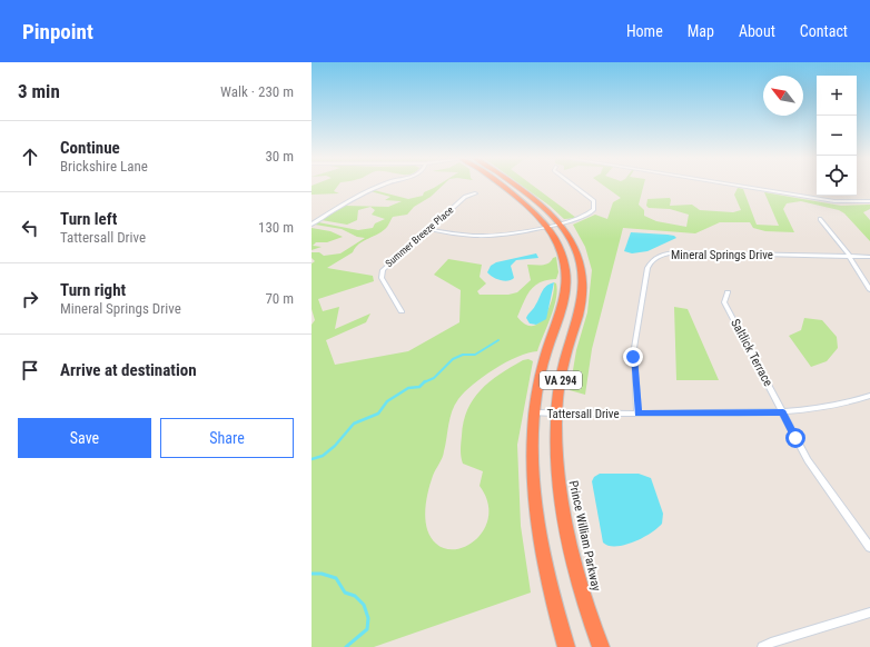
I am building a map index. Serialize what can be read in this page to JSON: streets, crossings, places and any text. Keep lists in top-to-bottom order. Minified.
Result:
{"streets":{"highway":["VA 294","Prince William Parkway"],"street":["Summer Breeze Place","Mineral Springs Drive","Saltlick Terrace","Tattersall Drive"]},"crossings":[["Mineral Springs Drive","Tattersall Drive"],["Saltlick Terrace","Tattersall Drive"],["VA 294","Tattersall Drive"],["Tattersall Drive","Prince William Parkway"]],"north":"top left","page":{"header":"Pinpoint","nav":["Home","Map","About","Contact"],"heading":["3 min","Walk · 230 m"],"map_buttons":["+","−"],"list":[["Continue","Brickshire Lane","30 m"],["Turn left","Tattersall Drive","130 m"],["Turn right","Mineral Springs Drive","70 m"],"Arrive at destination"],"buttons":["Save","Share"]}}
